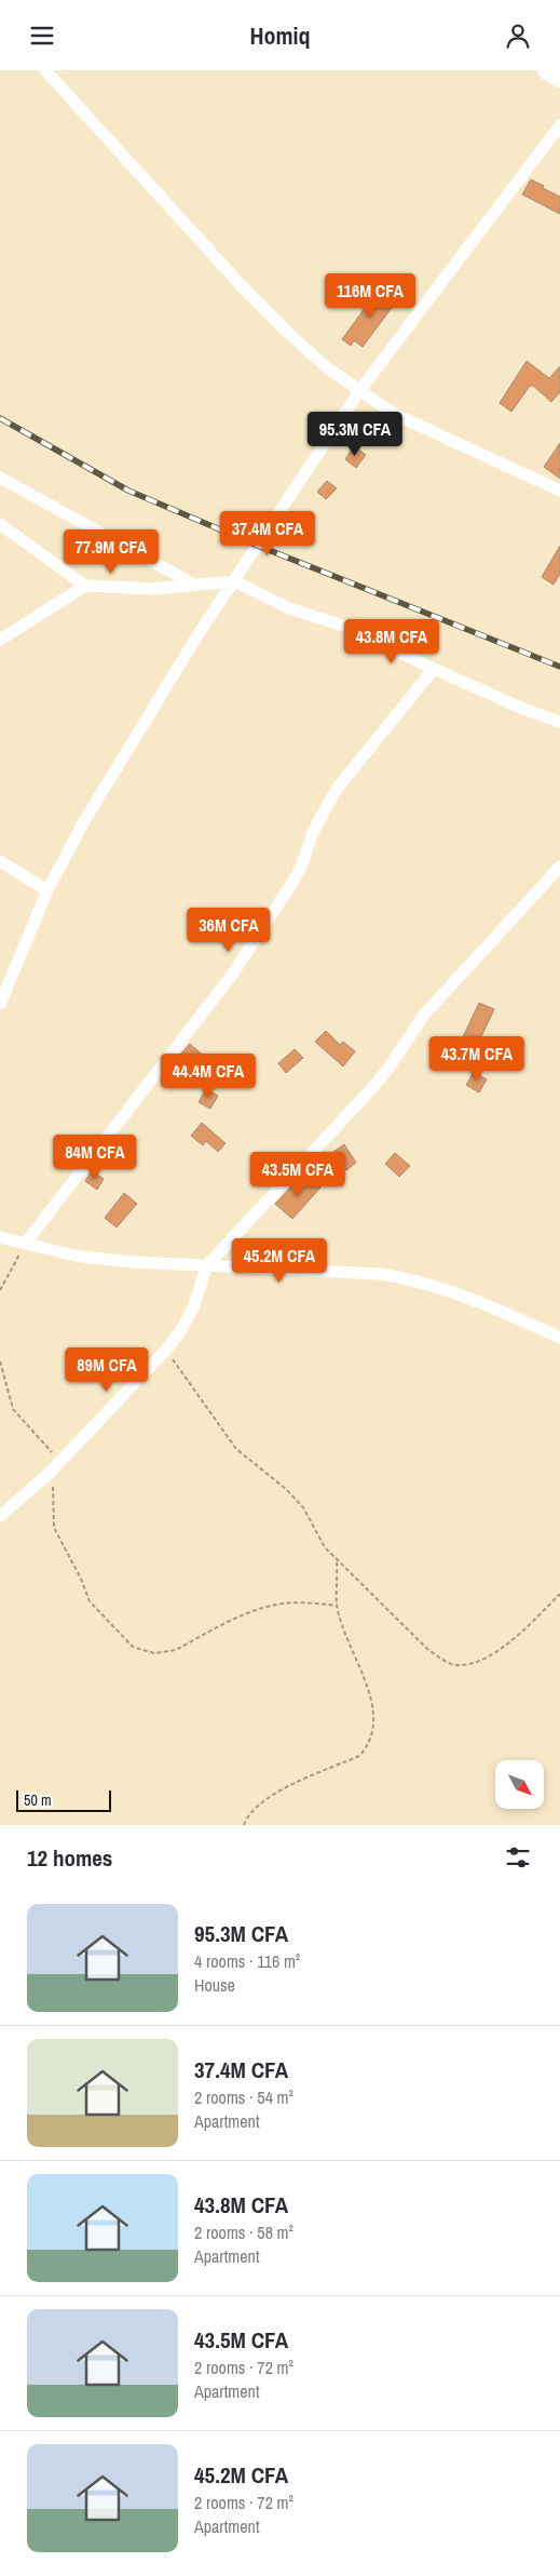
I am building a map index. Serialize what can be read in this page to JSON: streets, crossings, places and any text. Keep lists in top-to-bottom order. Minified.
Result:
{"scale_bar":"50 m","north":"bottom right","page":{"header":"Homiq","price":["116M CFA","95.3M CFA","37.4M CFA","77.9M CFA","43.8M CFA","36M CFA","43.7M CFA","44.4M CFA","84M CFA","43.5M CFA","45.2M CFA","89M CFA"],"scale":"50 m","heading":"12 homes","list":[{"name":"95.3M CFA","note":"4 rooms · 116 m² · House"},{"name":"37.4M CFA","note":"2 rooms · 54 m² · Apartment"},{"name":"43.8M CFA","note":"2 rooms · 58 m² · Apartment"},{"name":"43.5M CFA","note":"2 rooms · 72 m² · Apartment"},{"name":"45.2M CFA","note":"2 rooms · 72 m² · Apartment"}]}}
